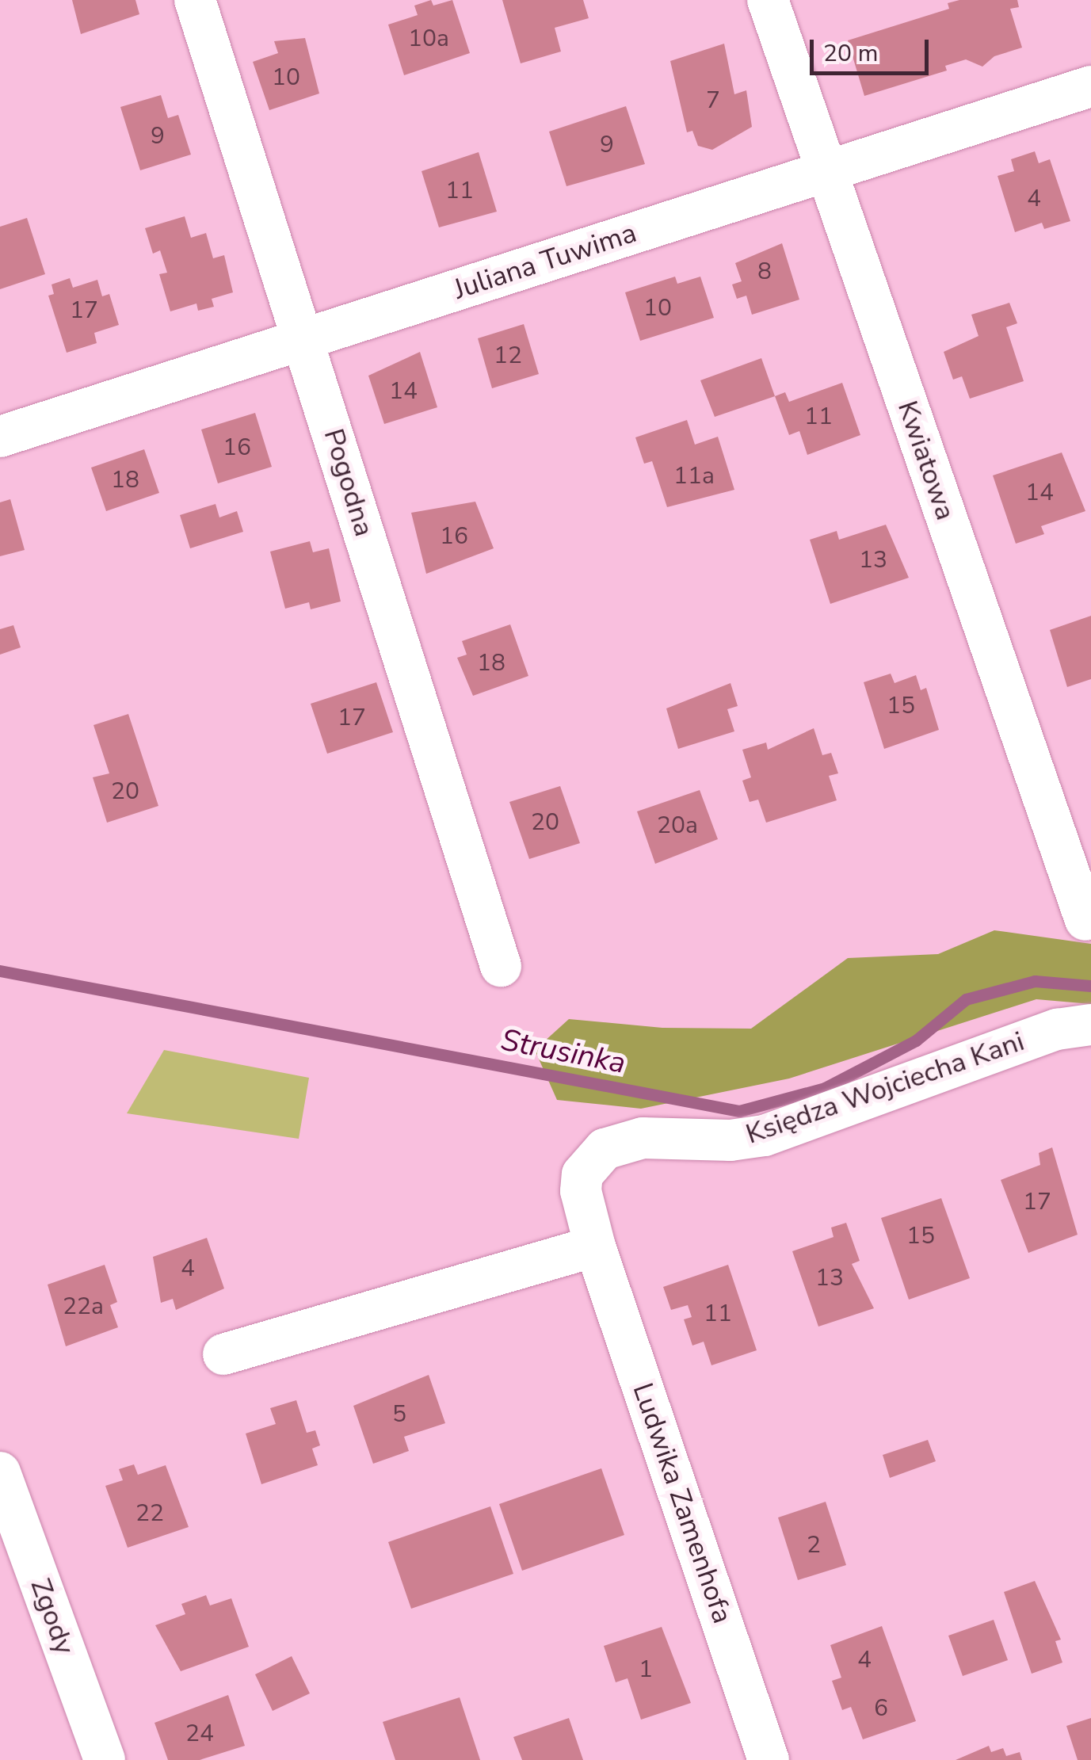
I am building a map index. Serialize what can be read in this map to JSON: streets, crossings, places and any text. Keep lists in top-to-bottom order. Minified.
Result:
{"streets":{"street":["Juliana Tuwima","Kwiatowa","Pogodna","Księdza Wojciecha Kani","Ludwika Zamenhofa","Zgody"]},"crossings":[["Juliana Tuwima","Kwiatowa"],["Juliana Tuwima","Pogodna"],["Księdza Wojciecha Kani","Ludwika Zamenhofa"]],"water":["Strusinka"],"house_numbers":["10a","10","7","9","9","11","4","8","10","17","12","14","11","16","11a","18","14","16","13","18","15","17","20","20","20a","17","15","4","13","22a","11","5","22","2","4","1","6","24"],"scale_bar":"20 m"}
